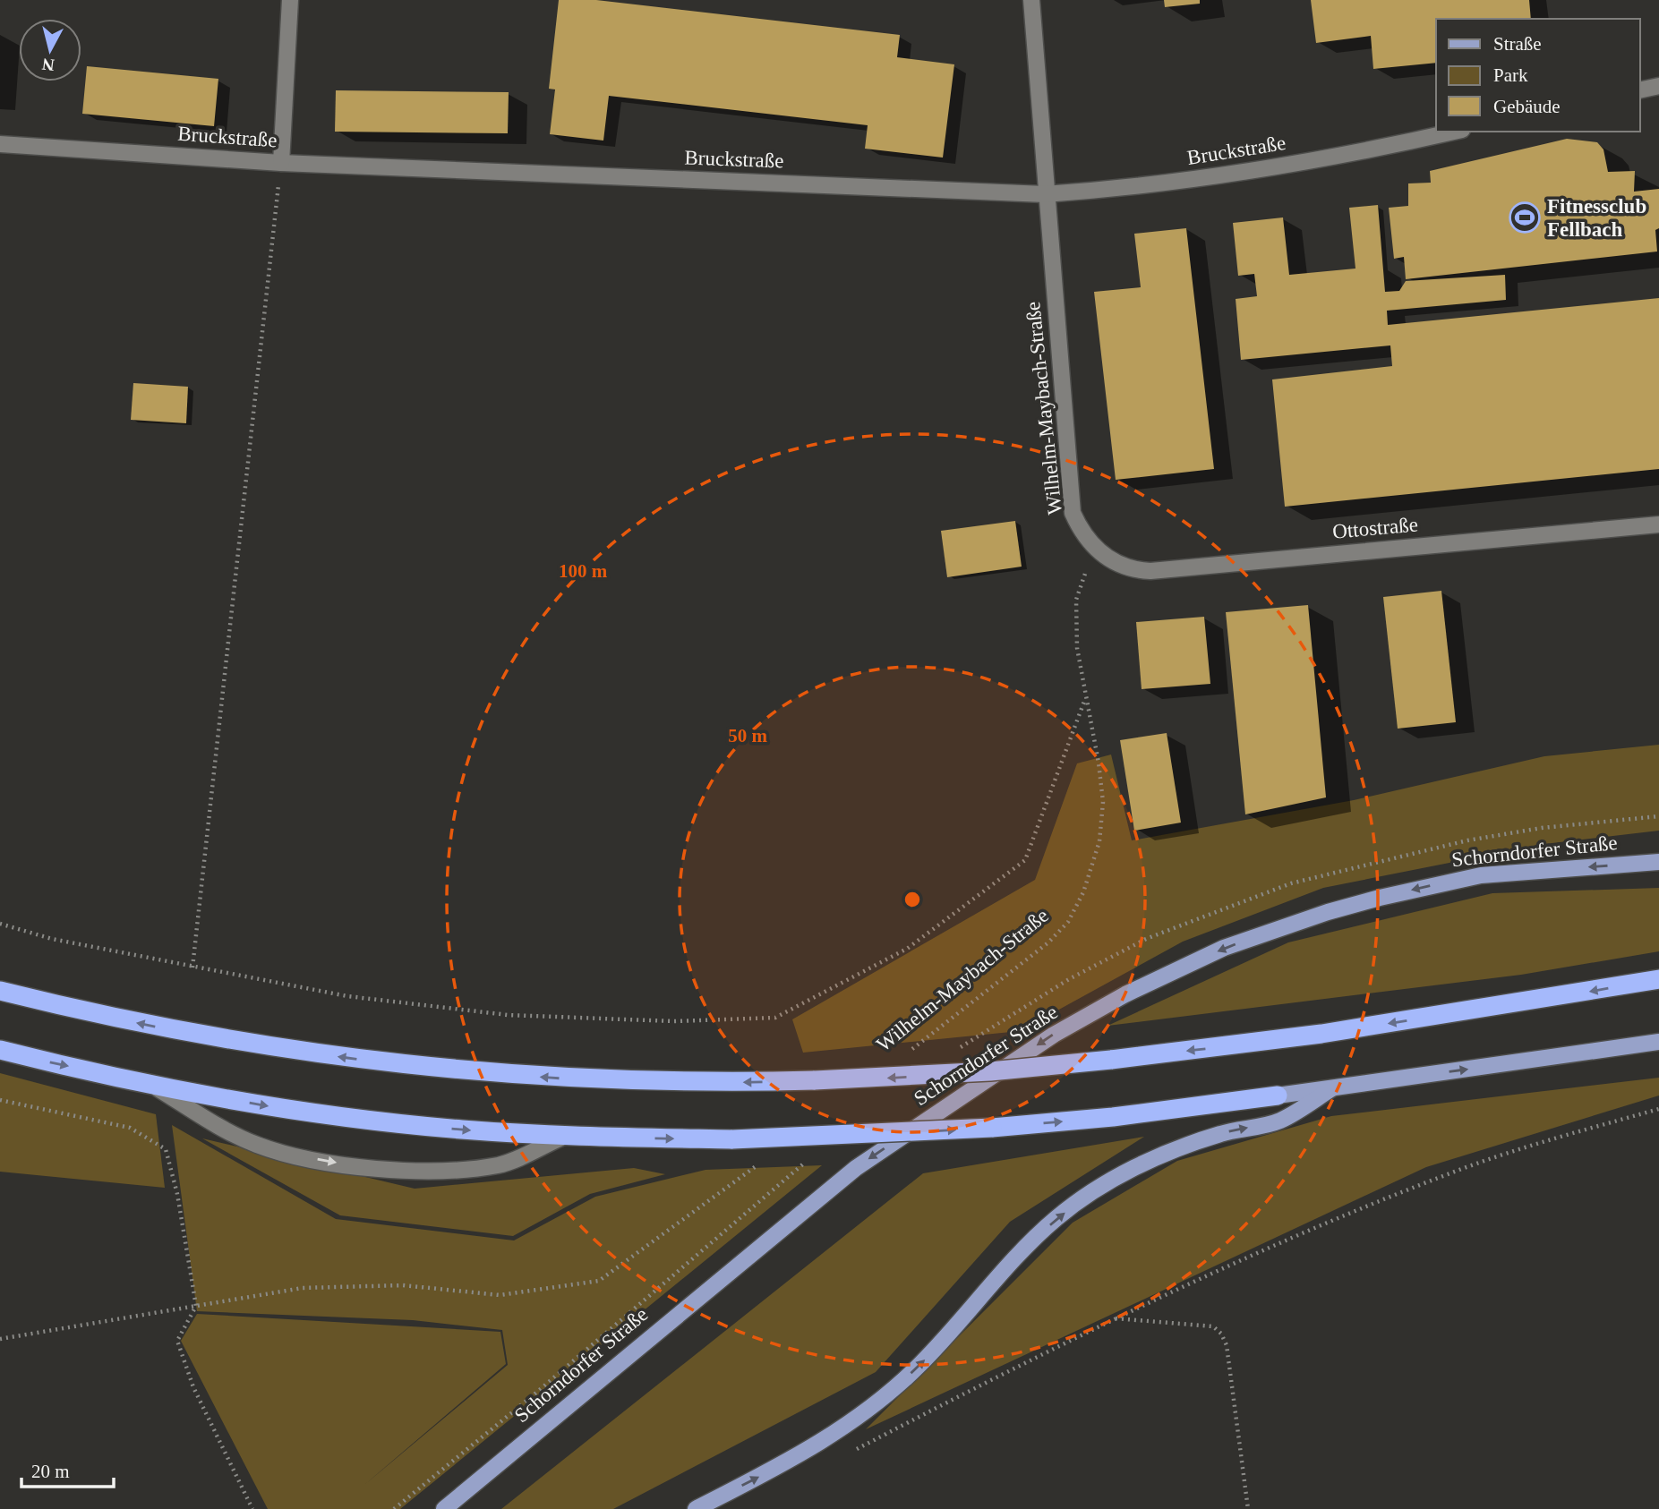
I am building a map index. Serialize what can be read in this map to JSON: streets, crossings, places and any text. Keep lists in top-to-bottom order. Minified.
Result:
{"streets":{"main road":["Schorndorfer Straße"],"street":["Bruckstraße","Wilhelm-Maybach-Straße","Ottostraße"]},"crossings":[["Bruckstraße","Wilhelm-Maybach-Straße"],["Wilhelm-Maybach-Straße","Ottostraße"]],"one_way":["Schorndorfer Straße"],"places":{"sports":["Fitnessclub Fellbach"]},"legend":["Straße","Park","Gebäude"],"scale_bar":"20 m","north":"bottom","rings":["100 m","50 m"]}
